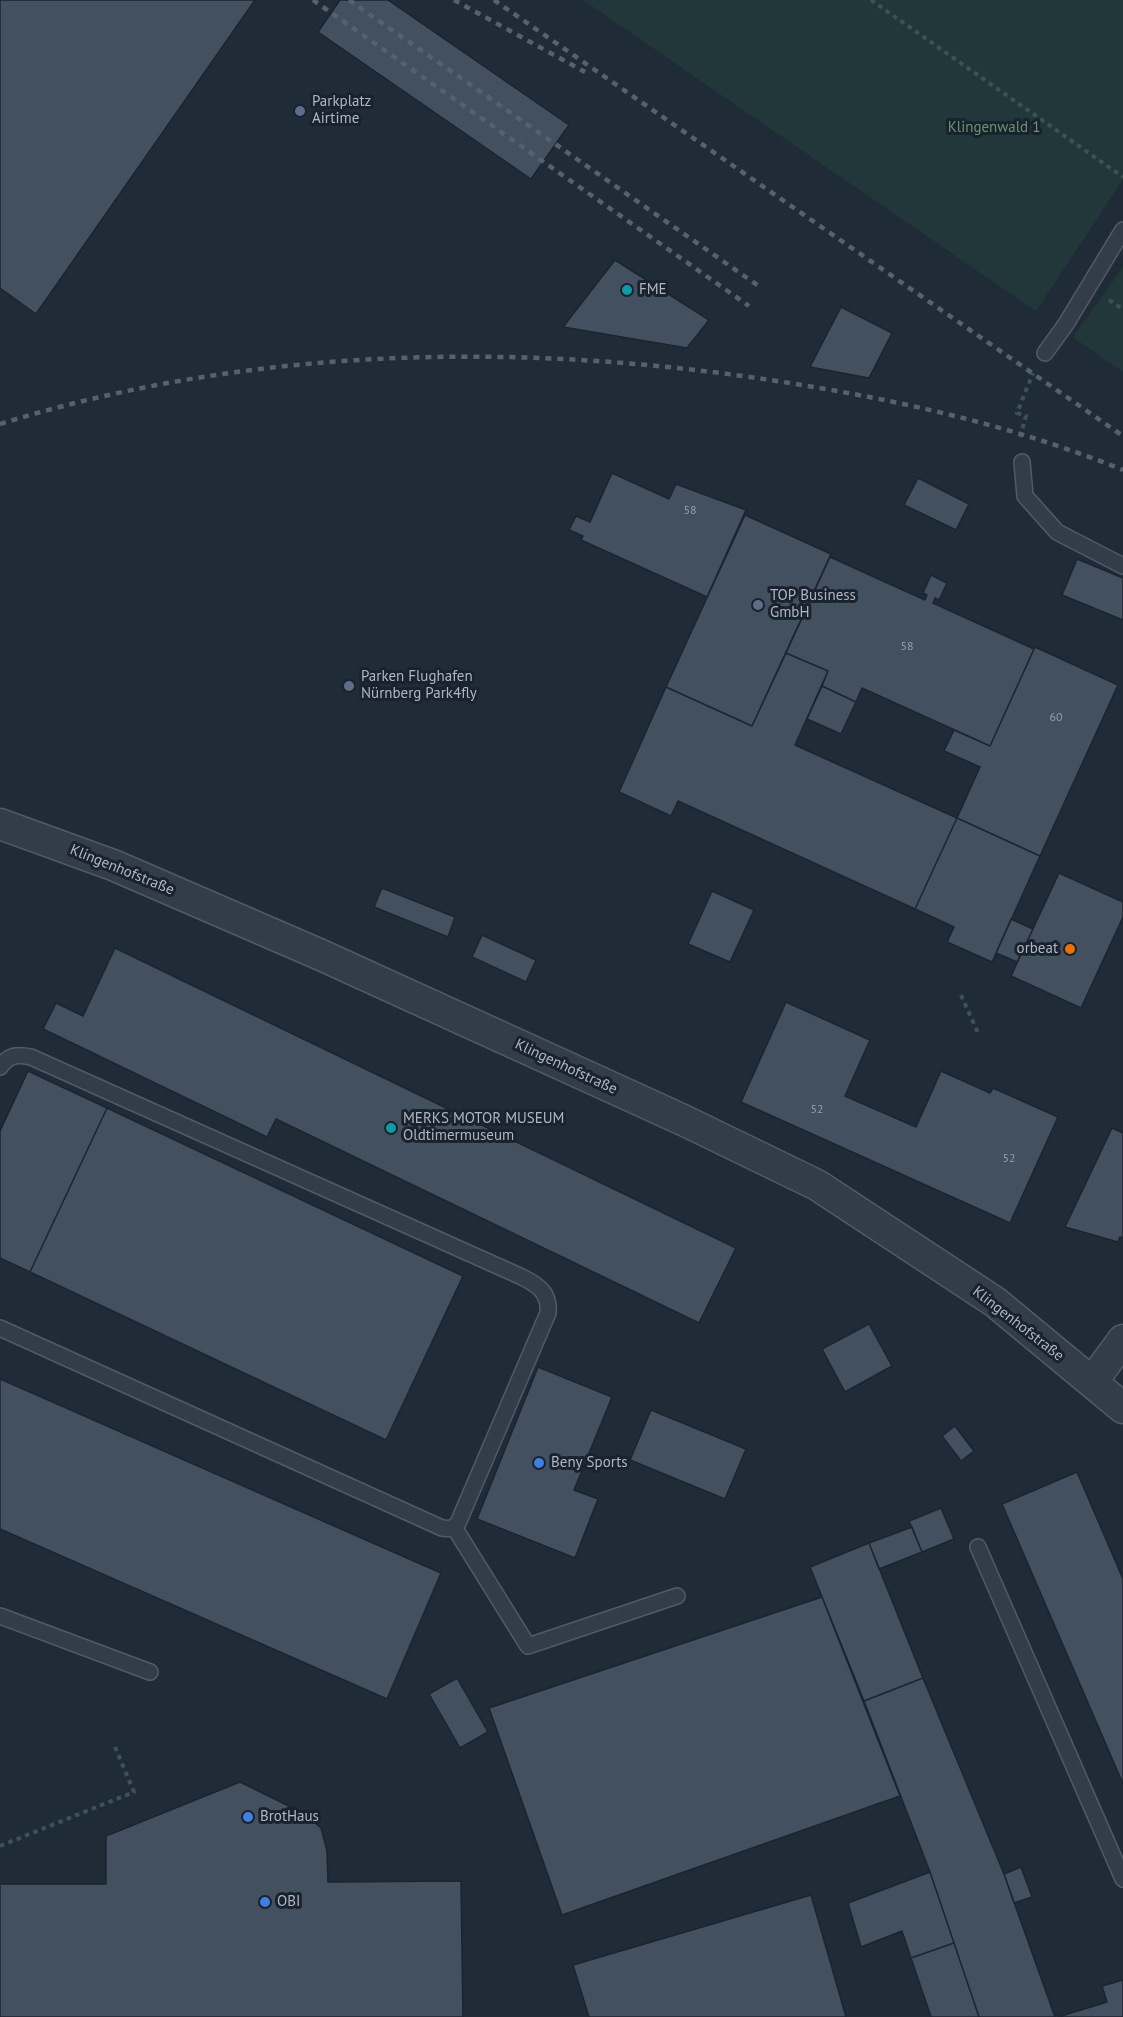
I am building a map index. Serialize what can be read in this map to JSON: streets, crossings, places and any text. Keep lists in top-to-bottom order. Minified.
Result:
{"streets":{"street":["Klingenhofstraße"]},"parks":["Klingenwald 1"],"places":["Parkplatz Airtime","FME","TOP Business GmbH","Parken Flughafen Nürnberg Park4fly","orbeat","MERKS MOTOR MUSEUM Oldtimermuseum","Beny Sports","BrotHaus","OBI"],"house_numbers":["58","58","60","52","52"]}
